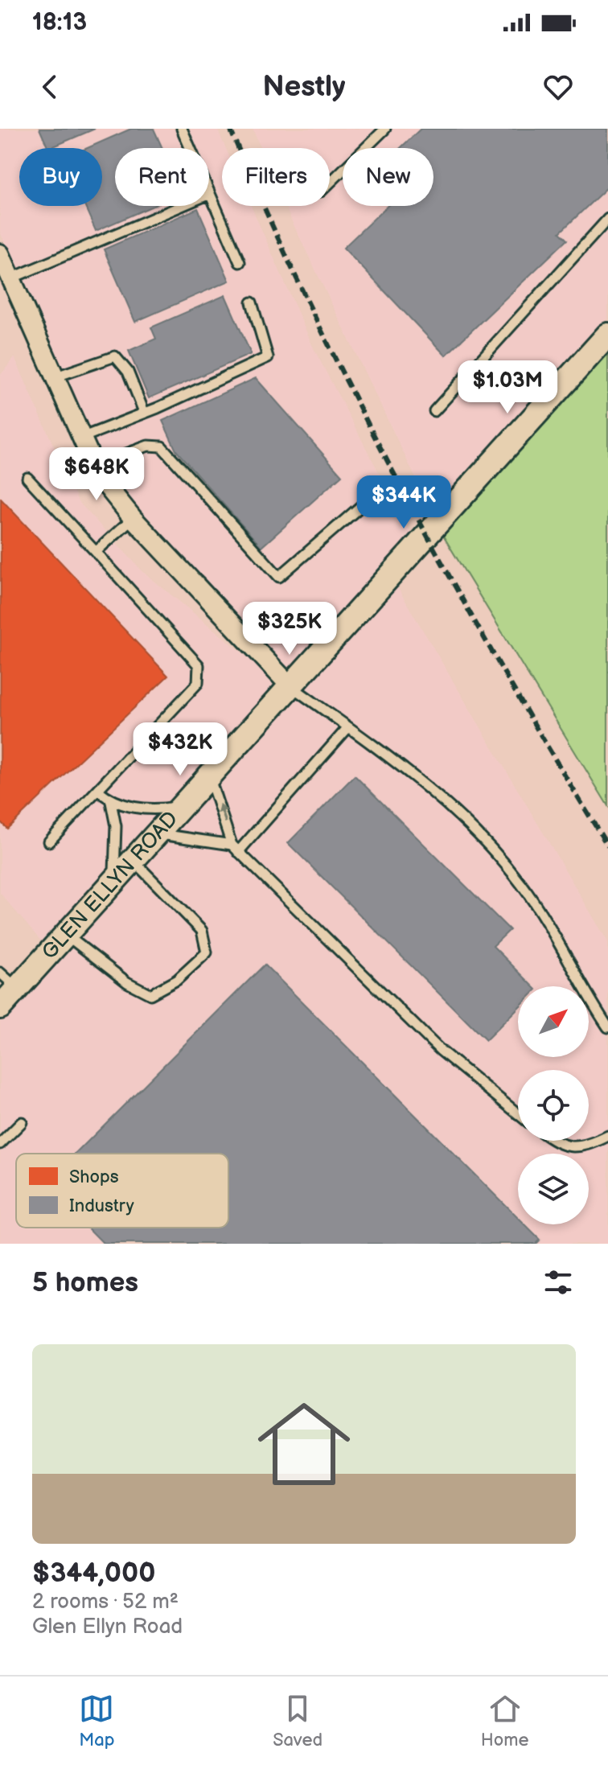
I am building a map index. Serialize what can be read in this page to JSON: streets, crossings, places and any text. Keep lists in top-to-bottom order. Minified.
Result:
{"streets":{"street":["GLEN ELLYN ROAD"]},"legend":["Shops","Industry"],"north":"top right","page":{"status":"18:13","header":"Nestly","chip":["Buy","Rent","Filters","New"],"price":["$1.03M","$648K","$344K","$325K","$432K"],"heading":"5 homes","list":[{"name":"$344,000","note":"2 rooms · 52 m² · Glen Ellyn Road"}],"tabs":["Map","Saved","Home"]}}
